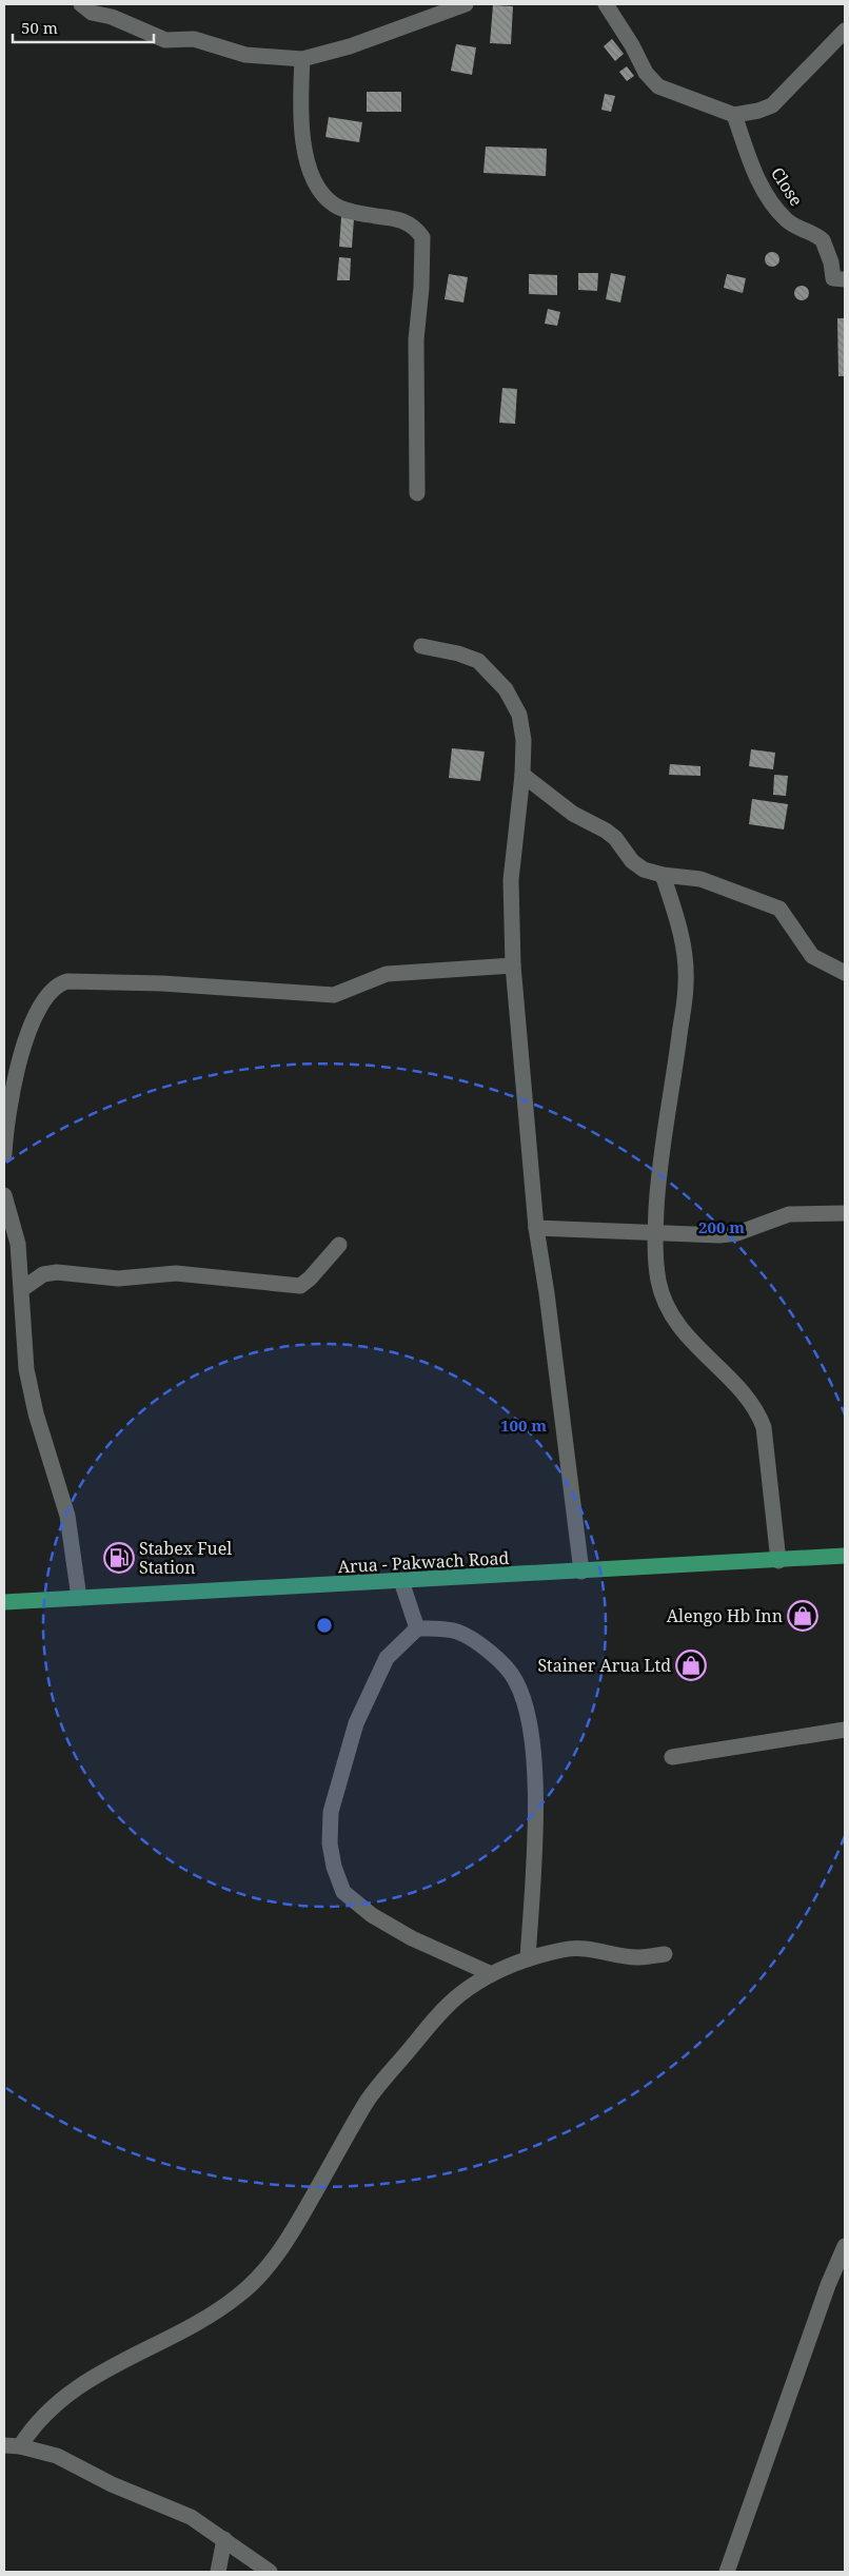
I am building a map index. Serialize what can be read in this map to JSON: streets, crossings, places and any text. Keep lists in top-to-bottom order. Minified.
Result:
{"streets":{"main road":["Arua - Pakwach Road"],"street":["Close"]},"places":{"fuel station":["Stabex Fuel Station"],"shop":["Alengo Hb Inn","Stainer Arua Ltd"]},"scale_bar":"50 m","rings":["200 m","100 m"]}
